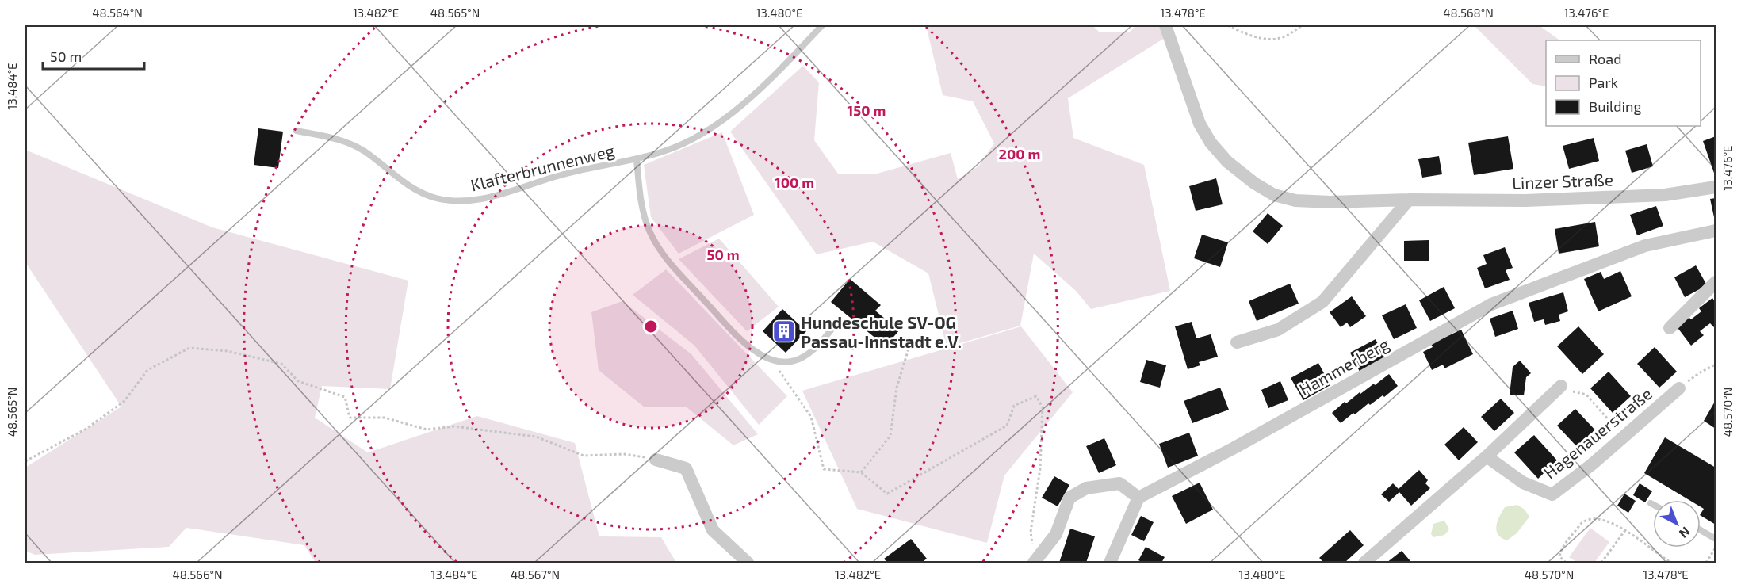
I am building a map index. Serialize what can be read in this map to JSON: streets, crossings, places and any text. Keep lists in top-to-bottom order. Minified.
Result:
{"streets":{"street":["Linzer Straße","Hammerberg","Hagenauerstraße"],"lane":["Klafterbrunnenweg"]},"places":{"building":["Hundeschule SV-OG Passau-Innstadt e.V."]},"legend":["Road","Park","Building"],"scale_bar":"50 m","north":"bottom right","coordinates":["48.564°N","13.482°E","48.565°N","13.480°E","13.478°E","48.568°N","13.476°E","13.484°E","48.570°N","48.566°N","48.567°N"],"rings":["150 m","200 m","100 m","50 m"]}
